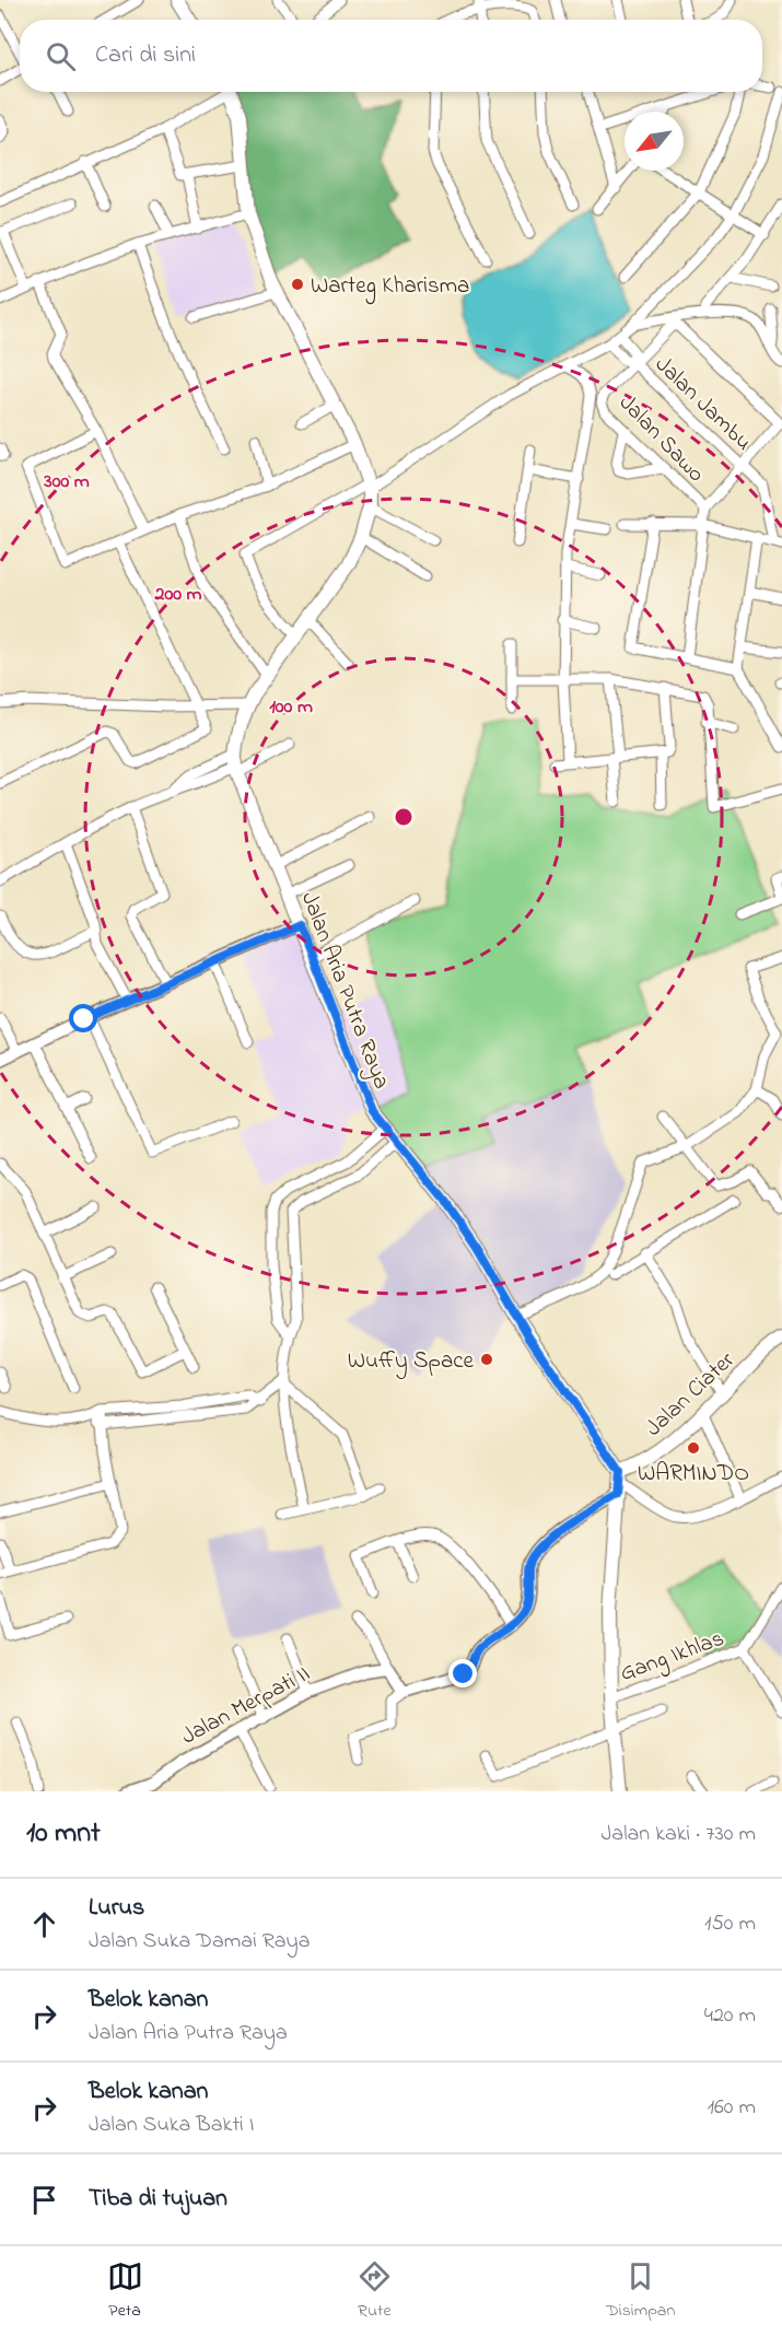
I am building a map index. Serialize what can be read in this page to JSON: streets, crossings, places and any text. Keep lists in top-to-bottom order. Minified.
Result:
{"streets":{"main road":["Jalan Aria Putra Raya","Jalan Ciater"],"street":["Jalan Jambu","Jalan Sawo","Gang Ikhlas","Jalan Merpati II"]},"crossings":[["Jalan Jambu","Jalan Sawo"],["Jalan Aria Putra Raya","Jalan Ciater"]],"places":["Warteg Kharisma","Wuffy Space","WARMINDO"],"north":"bottom left","page":{"search":"Cari di sini","heading":["10 mnt","Jalan kaki · 730 m"],"list":[["Lurus","Jalan Suka Damai Raya","150 m"],["Belok kanan","Jalan Aria Putra Raya","420 m"],["Belok kanan","Jalan Suka Bakti I","160 m"],"Tiba di tujuan"],"nav":["Peta","Rute","Disimpan"]},"rings":["300 m","200 m","100 m"]}
